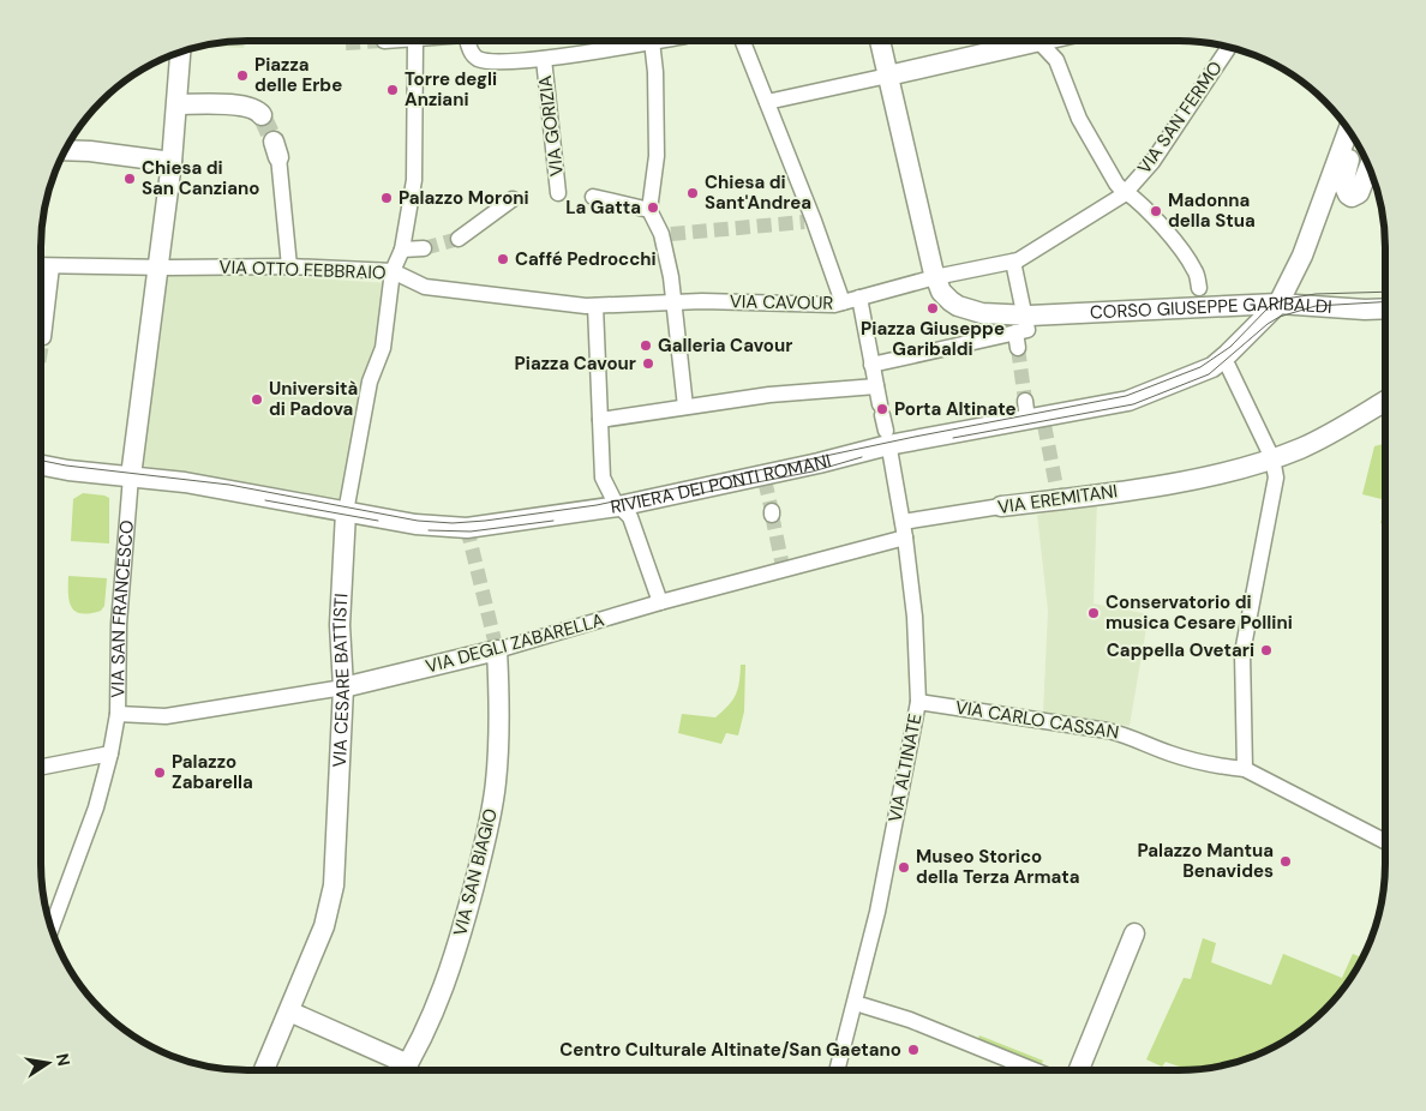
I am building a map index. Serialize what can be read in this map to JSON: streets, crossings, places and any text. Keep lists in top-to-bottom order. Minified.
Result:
{"streets":{"street":["VIA SAN FERMO","VIA GORIZIA","VIA OTTO FEBBRAIO","VIA CAVOUR","CORSO GIUSEPPE GARIBALDI","RIVIERA DEI PONTI ROMANI","VIA EREMITANI","VIA SAN FRANCESCO","VIA DEGLI ZABARELLA","VIA CESARE BATTISTI","VIA CARLO CASSAN","VIA ALTINATE","VIA SAN BIAGIO"]},"crossings":[["VIA OTTO FEBBRAIO","VIA SAN FRANCESCO"],["VIA OTTO FEBBRAIO","VIA CESARE BATTISTI"],["CORSO GIUSEPPE GARIBALDI","RIVIERA DEI PONTI ROMANI"],["RIVIERA DEI PONTI ROMANI","VIA SAN FRANCESCO"],["RIVIERA DEI PONTI ROMANI","VIA CESARE BATTISTI"],["VIA EREMITANI","VIA ALTINATE"],["VIA SAN FRANCESCO","VIA DEGLI ZABARELLA"],["VIA DEGLI ZABARELLA","VIA CESARE BATTISTI"],["VIA DEGLI ZABARELLA","VIA ALTINATE"],["VIA DEGLI ZABARELLA","VIA SAN BIAGIO"],["VIA CARLO CASSAN","VIA ALTINATE"]],"places":["Piazza delle Erbe","Torre degli Anziani","Chiesa di San Canziano","Chiesa di Sant'Andrea","Palazzo Moroni","La Gatta","Madonna della Stua","Caffé Pedrocchi","Piazza Giuseppe Garibaldi","Galleria Cavour","Piazza Cavour","Università di Padova","Porta Altinate","Conservatorio di musica Cesare Pollini","Cappella Ovetari","Palazzo Zabarella","Palazzo Mantua Benavides","Museo Storico della Terza Armata","Centro Culturale Altinate/San Gaetano"],"north":"right"}
